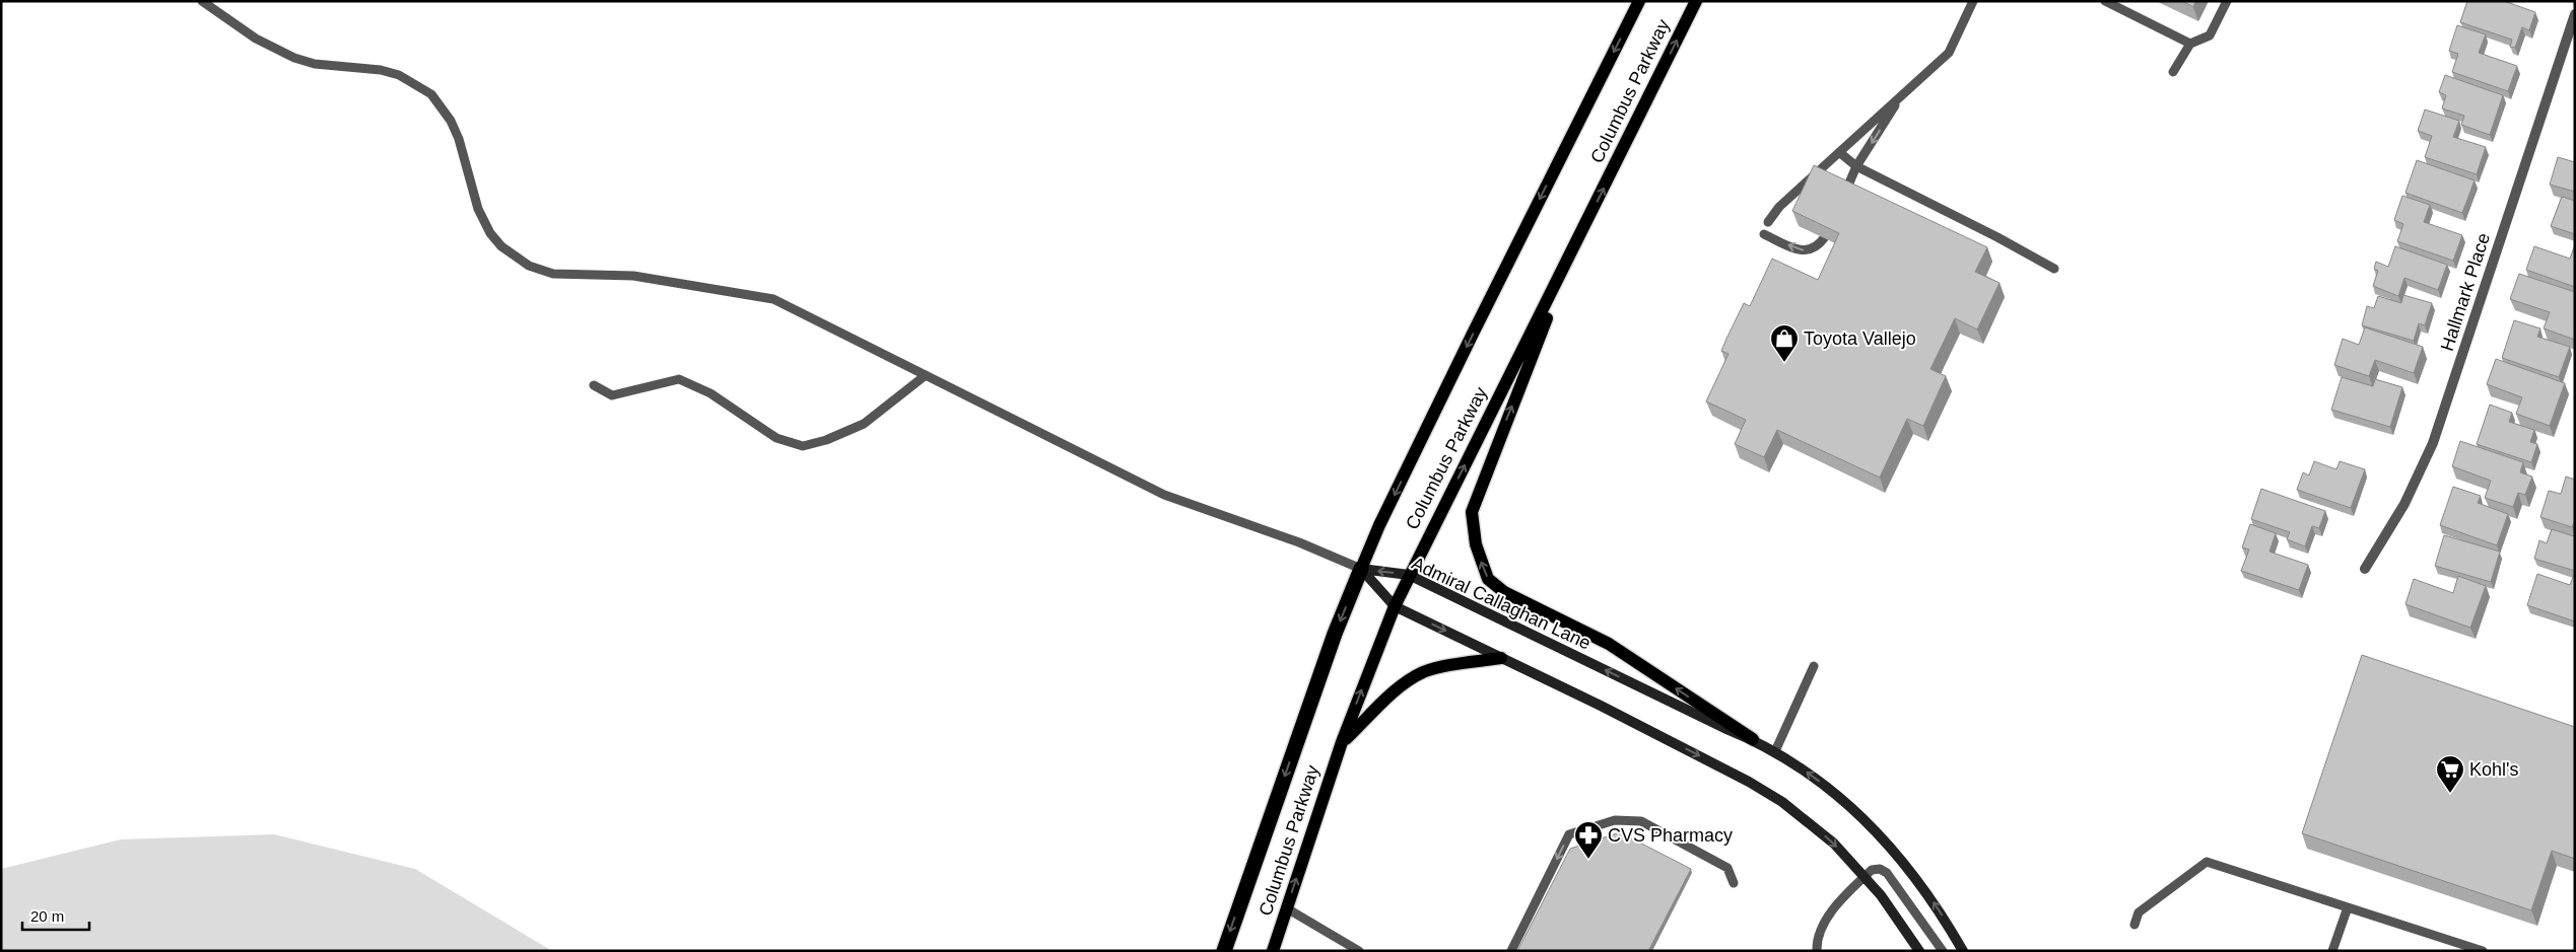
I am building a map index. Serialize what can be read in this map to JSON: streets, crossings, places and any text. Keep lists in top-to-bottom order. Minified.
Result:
{"streets":{"highway":["Columbus Parkway"],"main road":["Admiral Callaghan Lane"],"street":["Hallmark Place"]},"crossings":[["Columbus Parkway","Admiral Callaghan Lane"]],"places":{"shop":["Toyota Vallejo"],"supermarket":["Kohl's"],"pharmacy":["CVS Pharmacy"]},"scale_bar":"20 m"}
